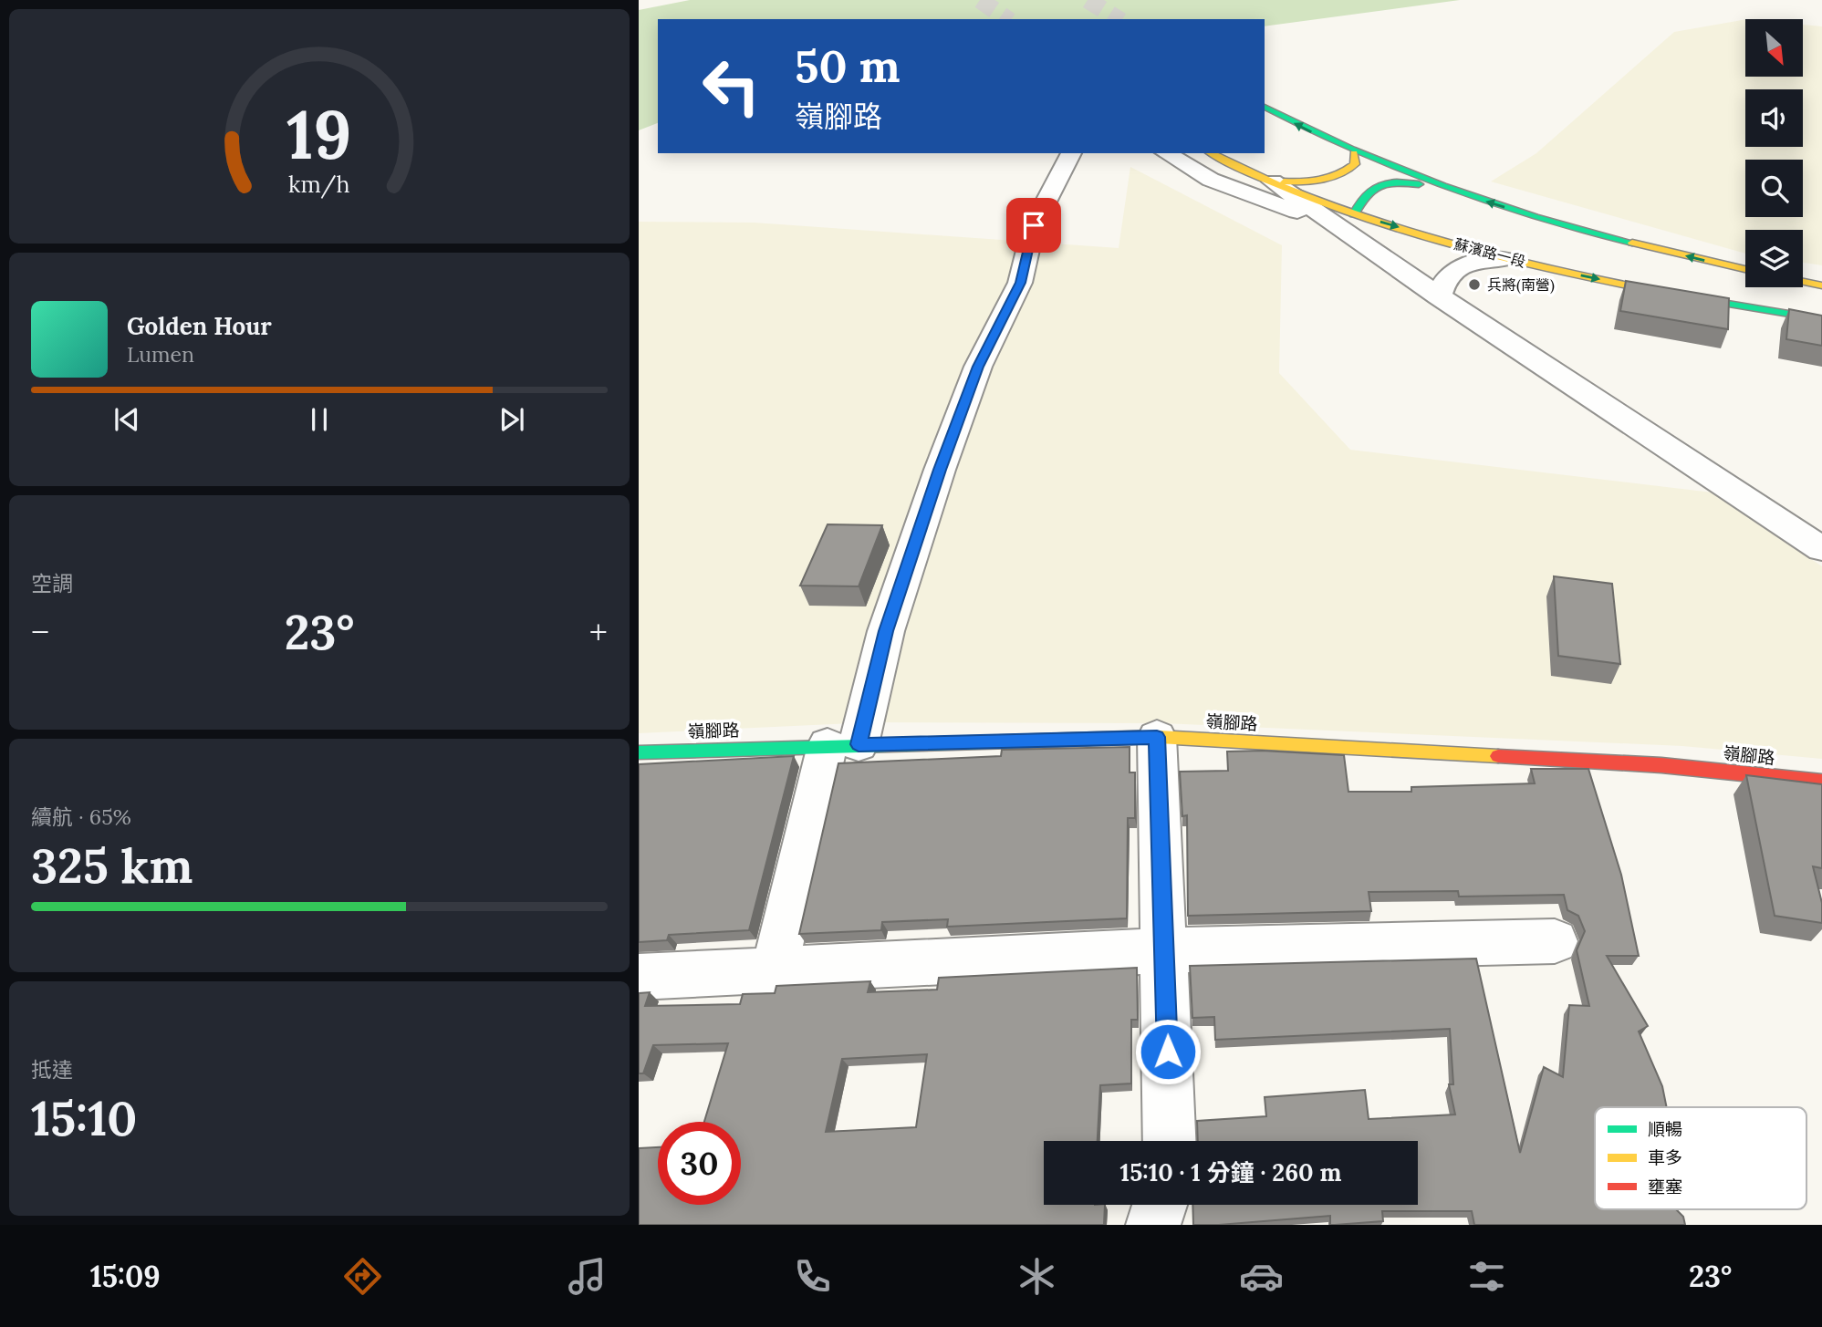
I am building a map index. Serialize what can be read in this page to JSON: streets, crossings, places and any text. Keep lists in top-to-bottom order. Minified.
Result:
{"streets":{"main road":["蘇濱路一段","嶺腳路"]},"places":["兵將(南營)"],"legend":["順暢","車多","壅塞"],"north":"bottom right","page":{"turn":["50 m","嶺腳路"],"song":["Golden Hour","Lumen"],"tile":["空調",["續航 · 65%","325 km"],["抵達","15:10"]],"heat":["−","23°","+"],"limit":"30","trip":"15:10 · 1 分鐘 · 260 m","tabs":["15:09","23°"],"gauge":["19","km/h"]}}
